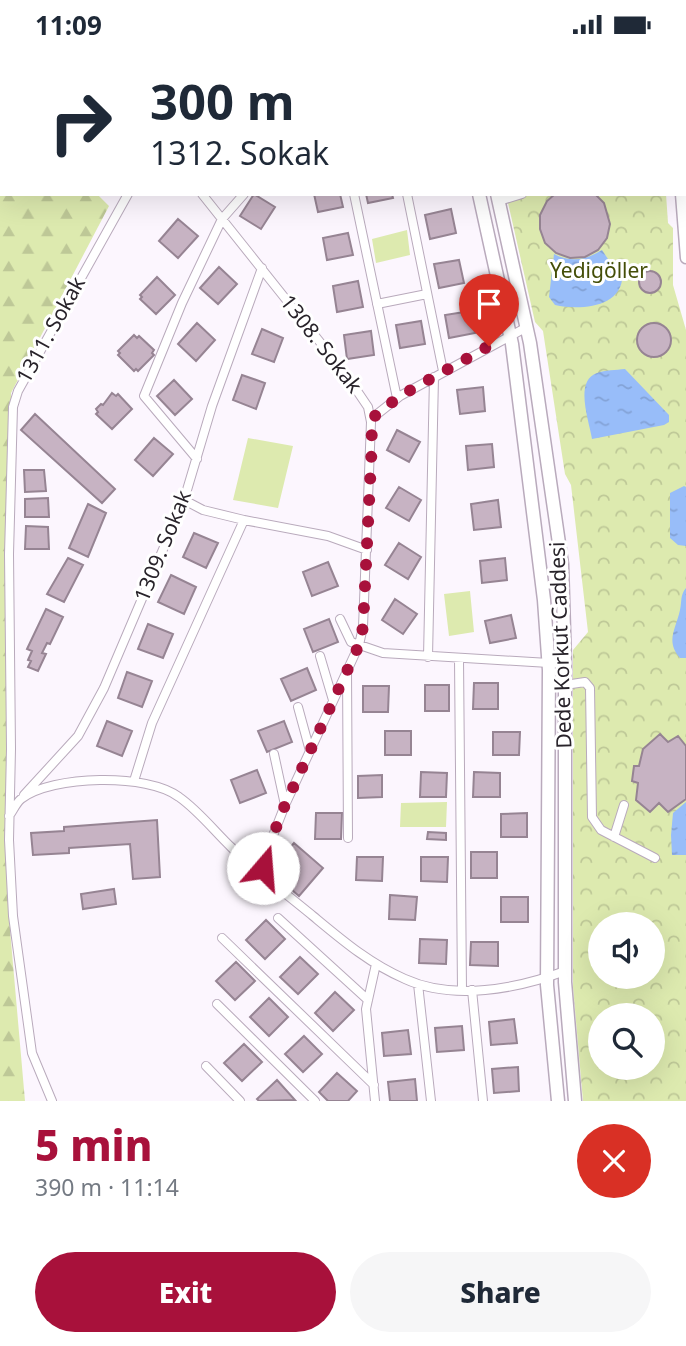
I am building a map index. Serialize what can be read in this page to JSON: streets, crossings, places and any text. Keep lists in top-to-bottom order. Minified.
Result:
{"streets":{"main road":["Dede Korkut Caddesi"],"street":["1311. Sokak","1308. Sokak","1309. Sokak"]},"crossings":[["1311. Sokak","1309. Sokak"],["1308. Sokak","1309. Sokak"]],"parks":["Yedigöller"],"page":{"status":"11:09","turn":["300 m","1312. Sokak"],"heading":["5 min","390 m · 11:14"],"buttons":["Exit","Share"]}}
